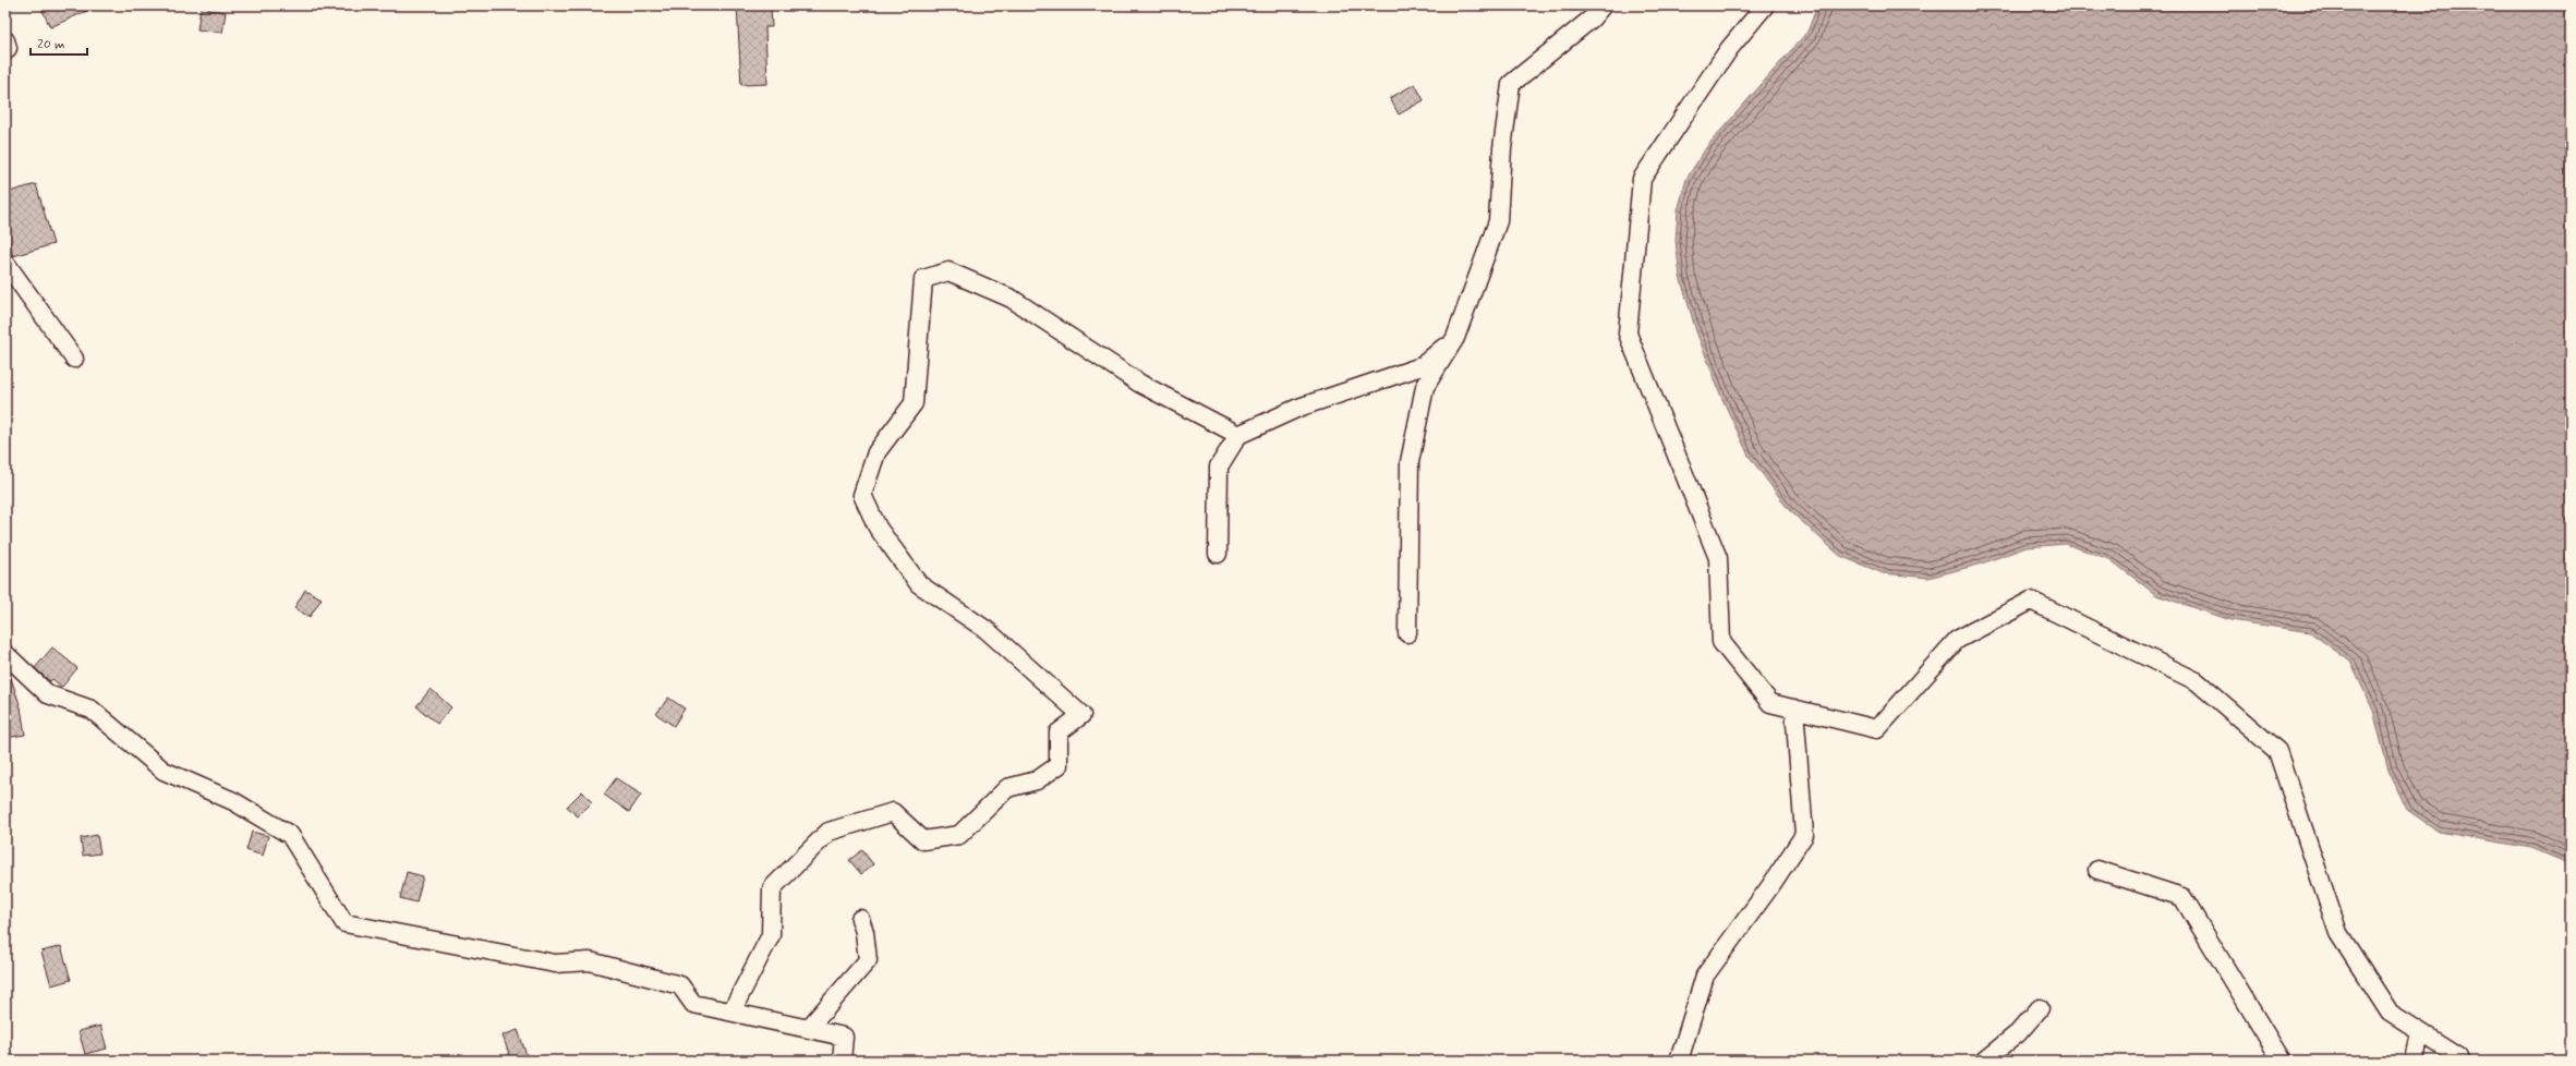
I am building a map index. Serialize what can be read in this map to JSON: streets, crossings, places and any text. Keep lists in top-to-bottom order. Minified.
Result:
{"scale_bar":"20 m"}
